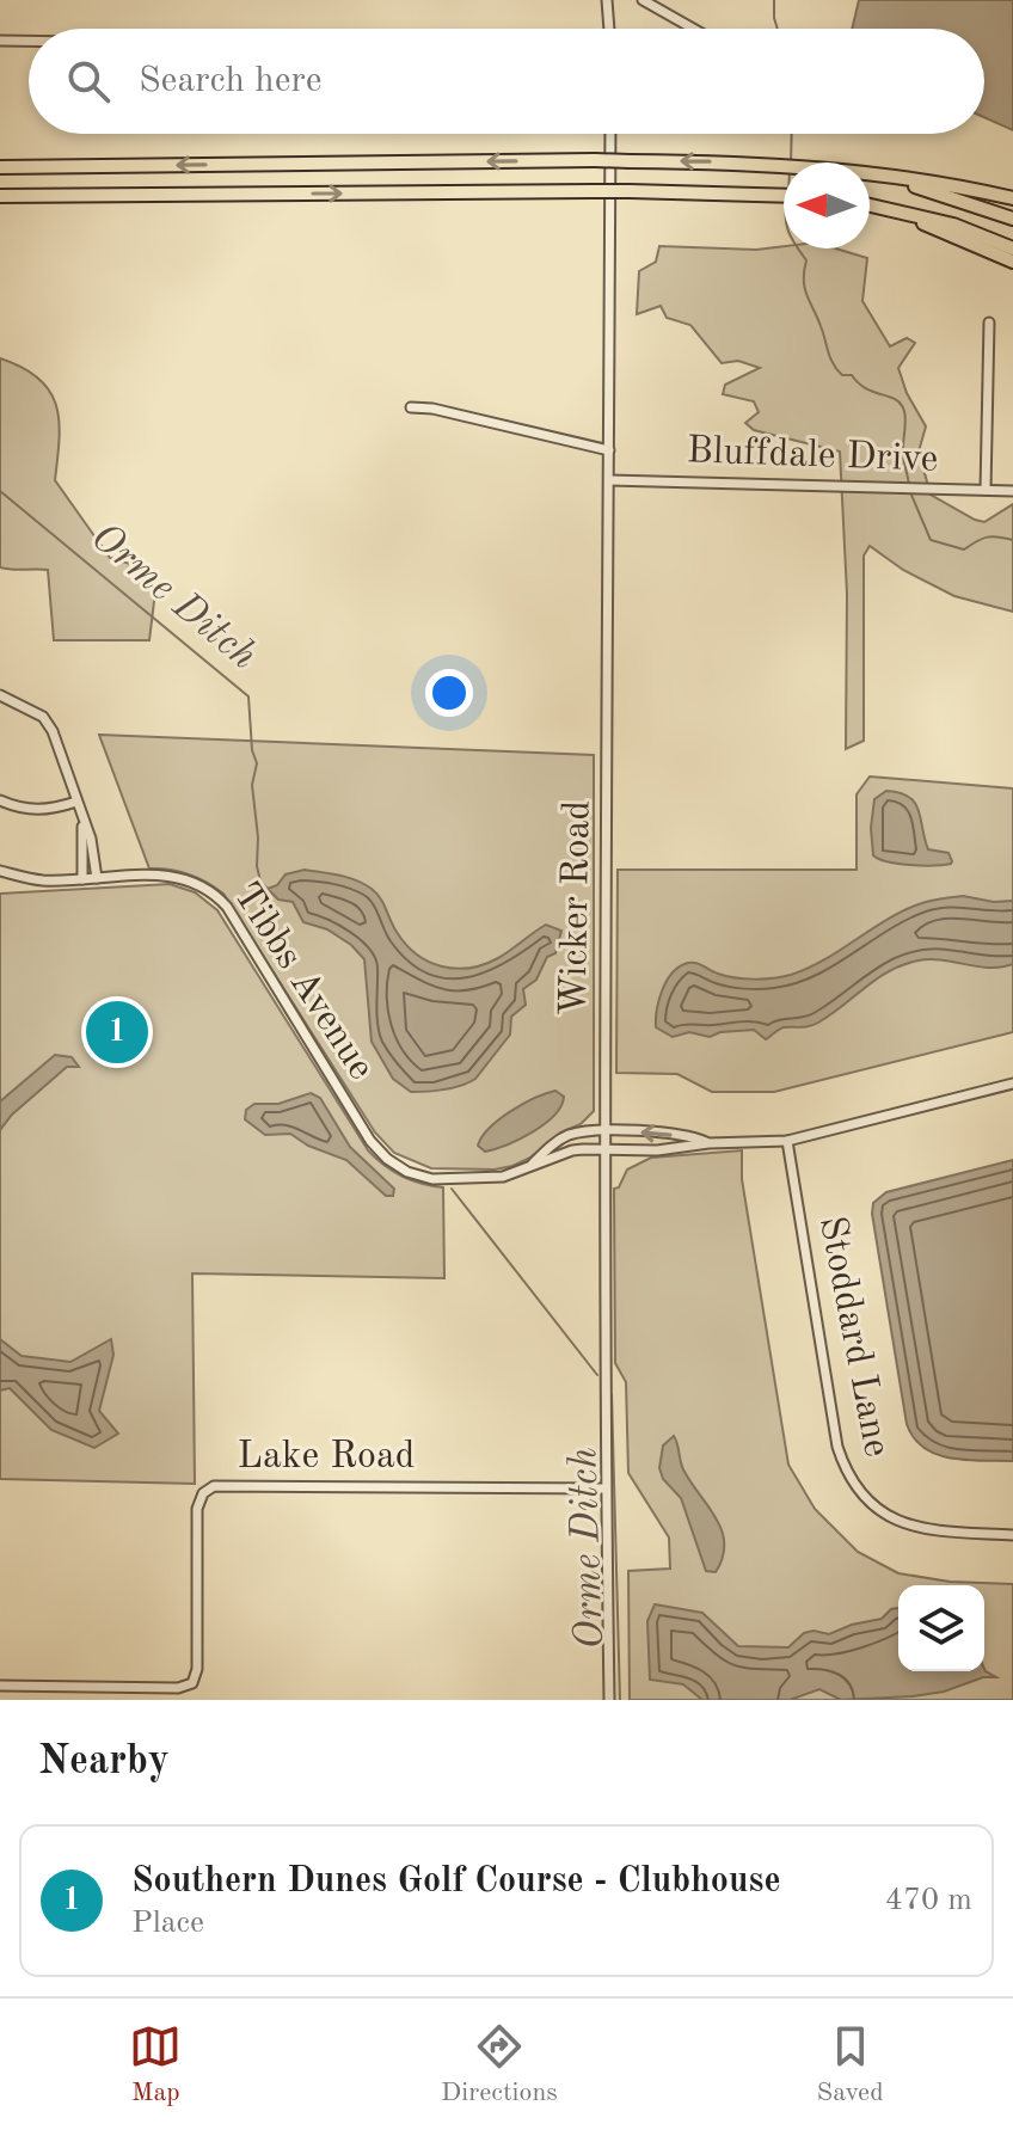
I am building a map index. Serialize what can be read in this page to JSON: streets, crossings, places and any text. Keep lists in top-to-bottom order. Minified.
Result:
{"streets":{"street":["Bluffdale Drive","Wicker Road","Tibbs Avenue","Stoddard Lane","Lake Road"]},"crossings":[["Bluffdale Drive","Wicker Road"],["Wicker Road","Tibbs Avenue"],["Wicker Road","Lake Road"],["Tibbs Avenue","Stoddard Lane"]],"water":["Orme Ditch"],"north":"left","page":{"search":"Search here","pins":"1","heading":"Nearby","list":[{"mark":"1","name":"Southern Dunes Golf Course - Clubhouse","note":"Place","value":"470 m"}],"nav":["Map","Directions","Saved"]}}
